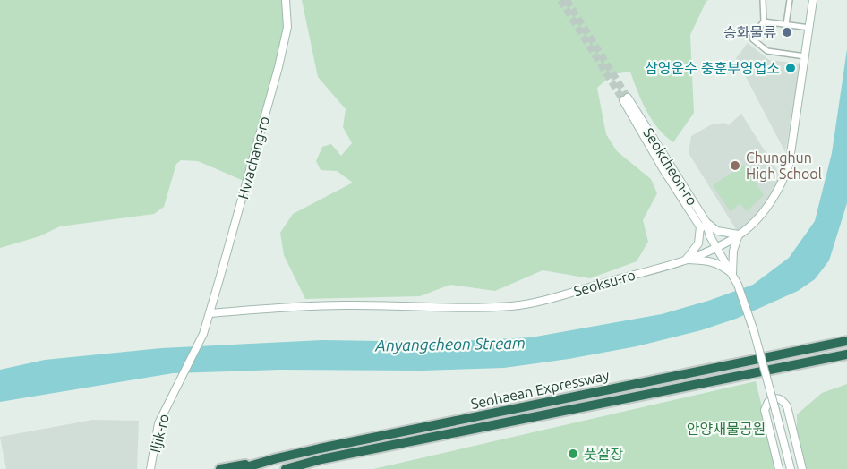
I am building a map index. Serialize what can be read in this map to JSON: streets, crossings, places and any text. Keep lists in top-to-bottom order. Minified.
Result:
{"streets":{"highway":["Seohaean Expressway"],"street":["Hwachang-ro","Seokcheon-ro","Seoksu-ro","Iljik-ro"]},"crossings":[["Hwachang-ro","Seoksu-ro"],["Hwachang-ro","Iljik-ro"],["Seokcheon-ro","Seoksu-ro"],["Seoksu-ro","Iljik-ro"]],"water":["Anyangcheon Stream"],"parks":["안양새물공원"],"places":["승화물류","삼영운수 충훈부영업소","Chunghun High School","풋살장"]}
